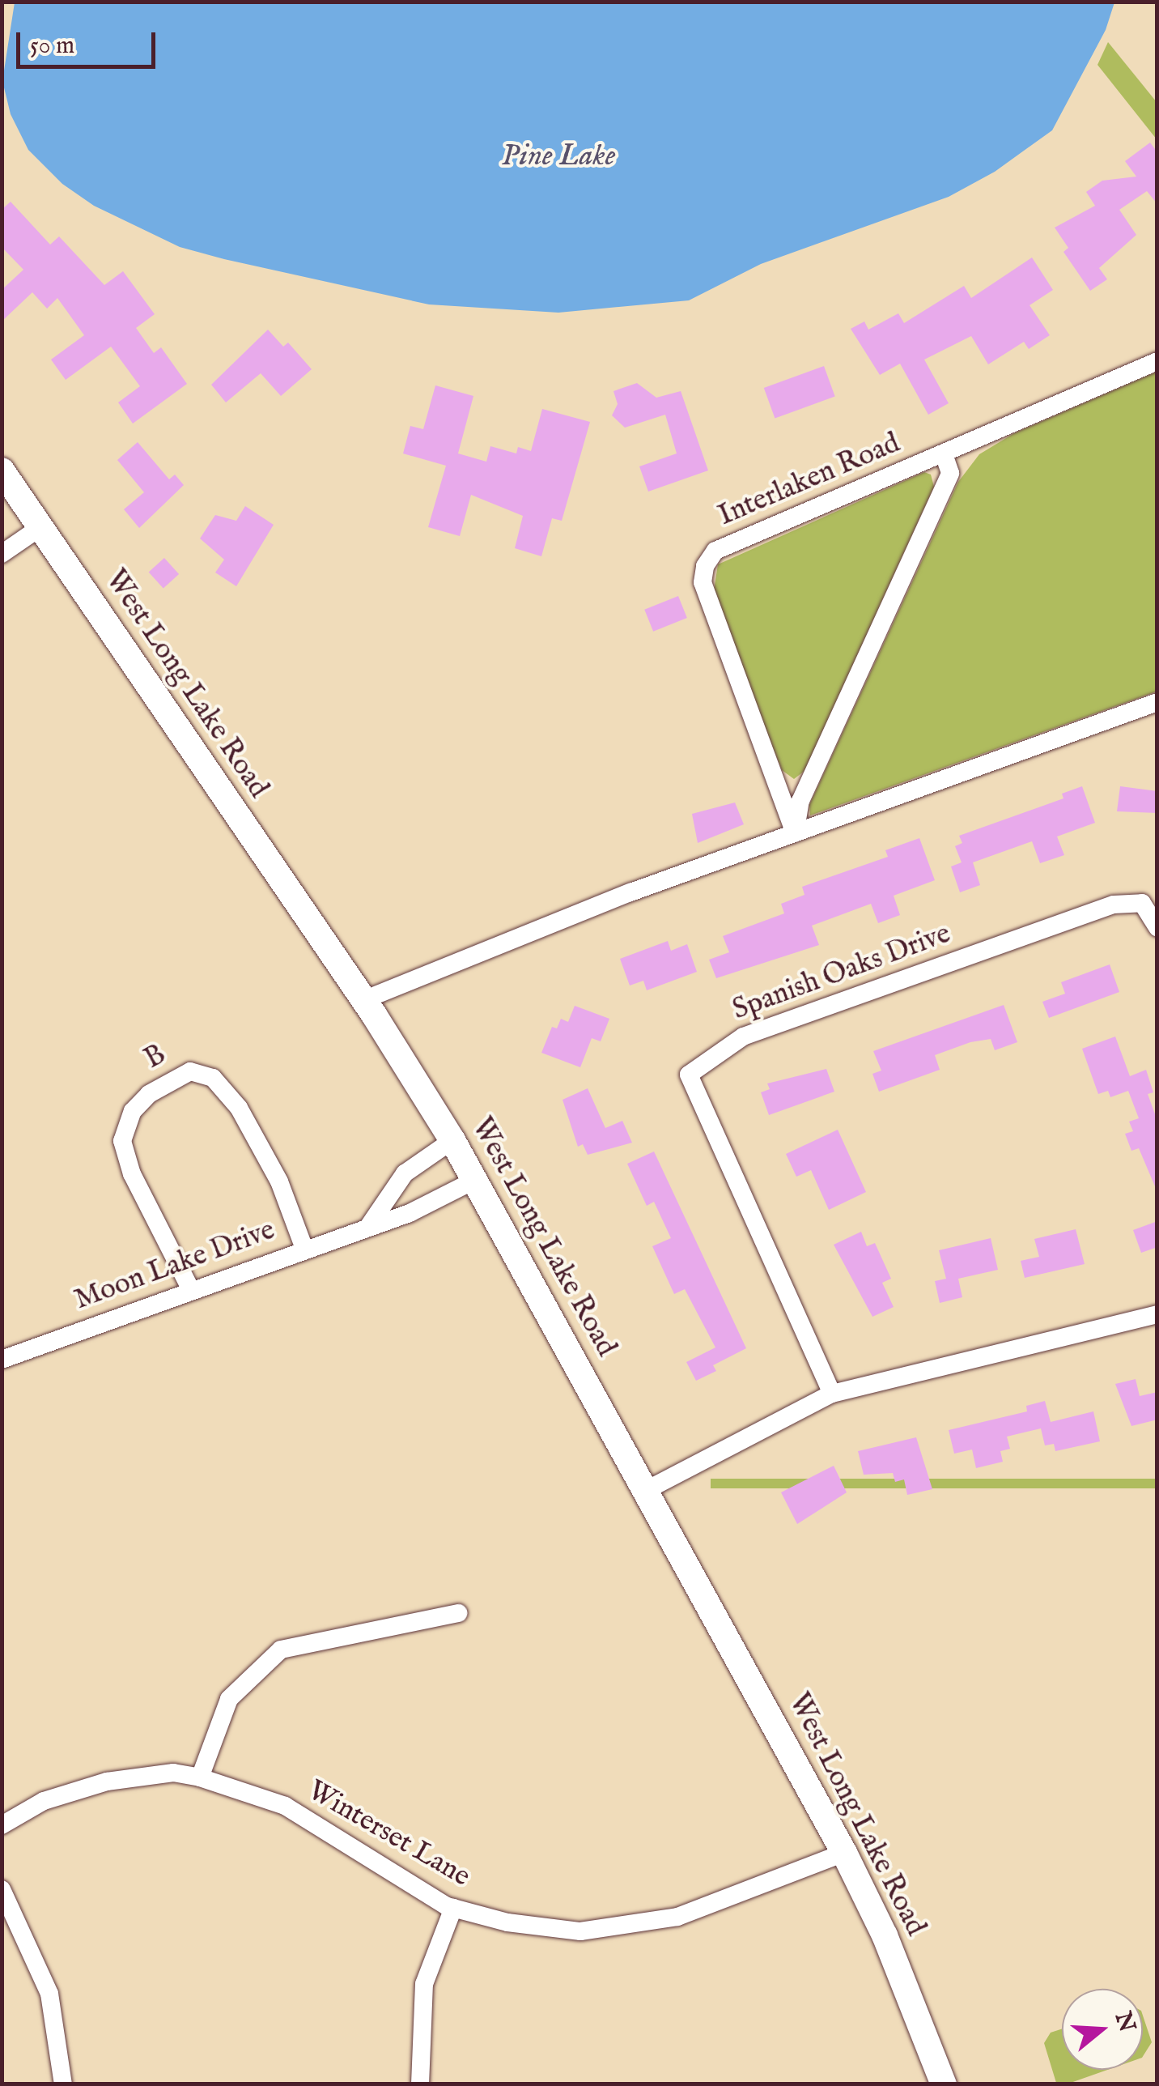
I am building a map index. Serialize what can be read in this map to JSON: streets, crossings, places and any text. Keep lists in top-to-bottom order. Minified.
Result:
{"streets":{"main road":["West Long Lake Road"],"street":["Interlaken Road","Spanish Oaks Drive","B","Moon Lake Drive","Winterset Lane"]},"crossings":[["West Long Lake Road","Moon Lake Drive"],["West Long Lake Road","Winterset Lane"],["B","Moon Lake Drive"]],"water":["Pine Lake"],"scale_bar":"50 m","north":"right"}
